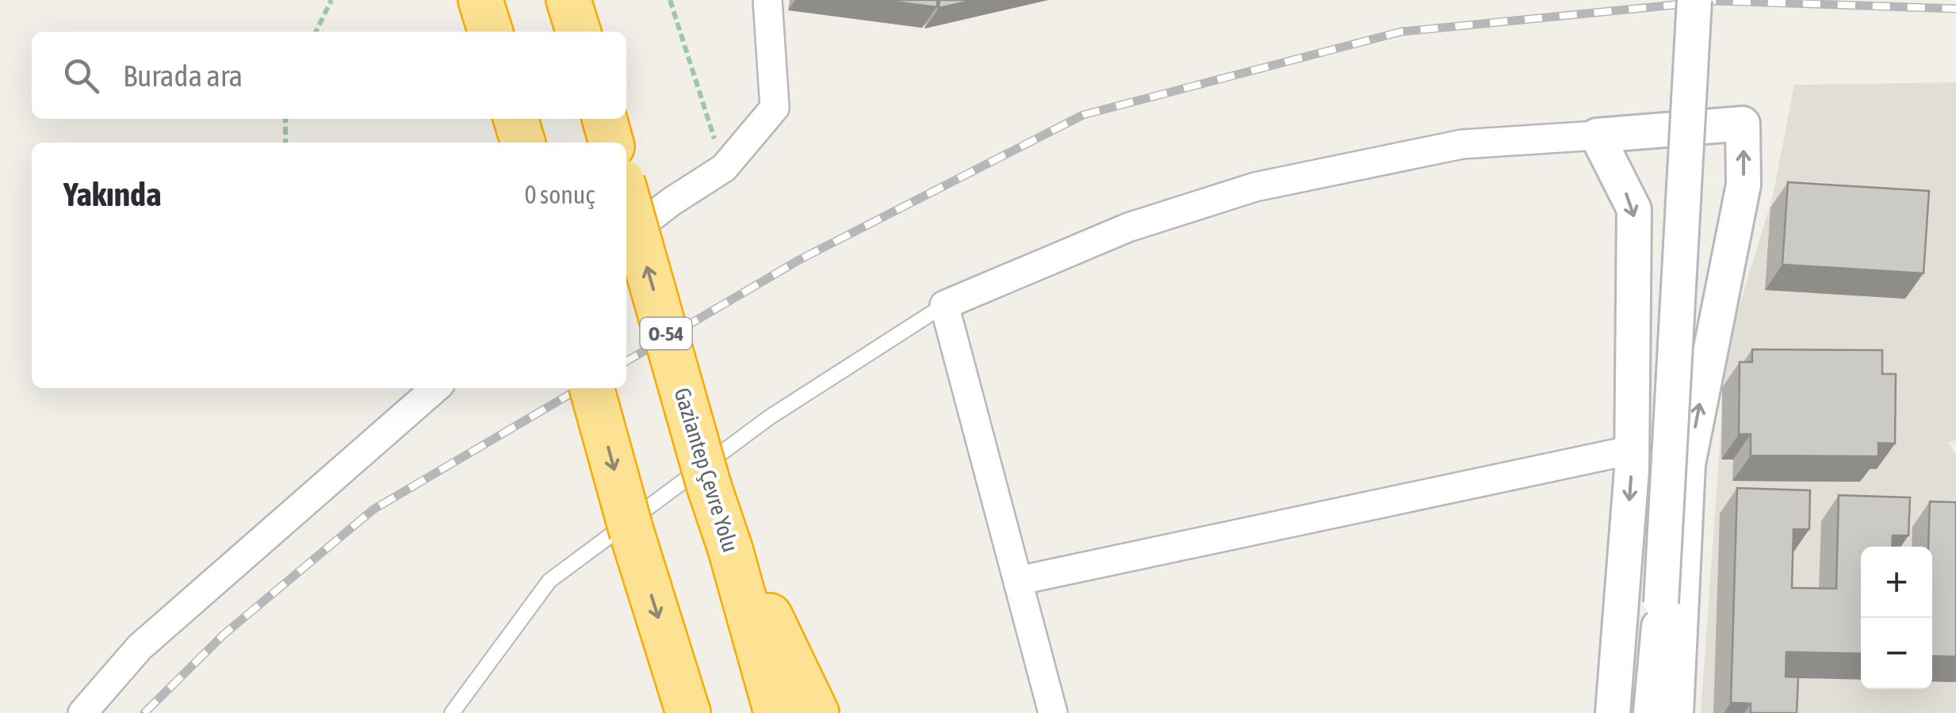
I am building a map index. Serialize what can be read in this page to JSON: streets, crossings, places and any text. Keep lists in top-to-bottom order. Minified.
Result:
{"streets":{"highway":["O-54","Gaziantep Çevre Yolu"]},"page":{"search":"Burada ara","heading":["Yakında","0 sonuç"],"map_buttons":["+","−"]}}
